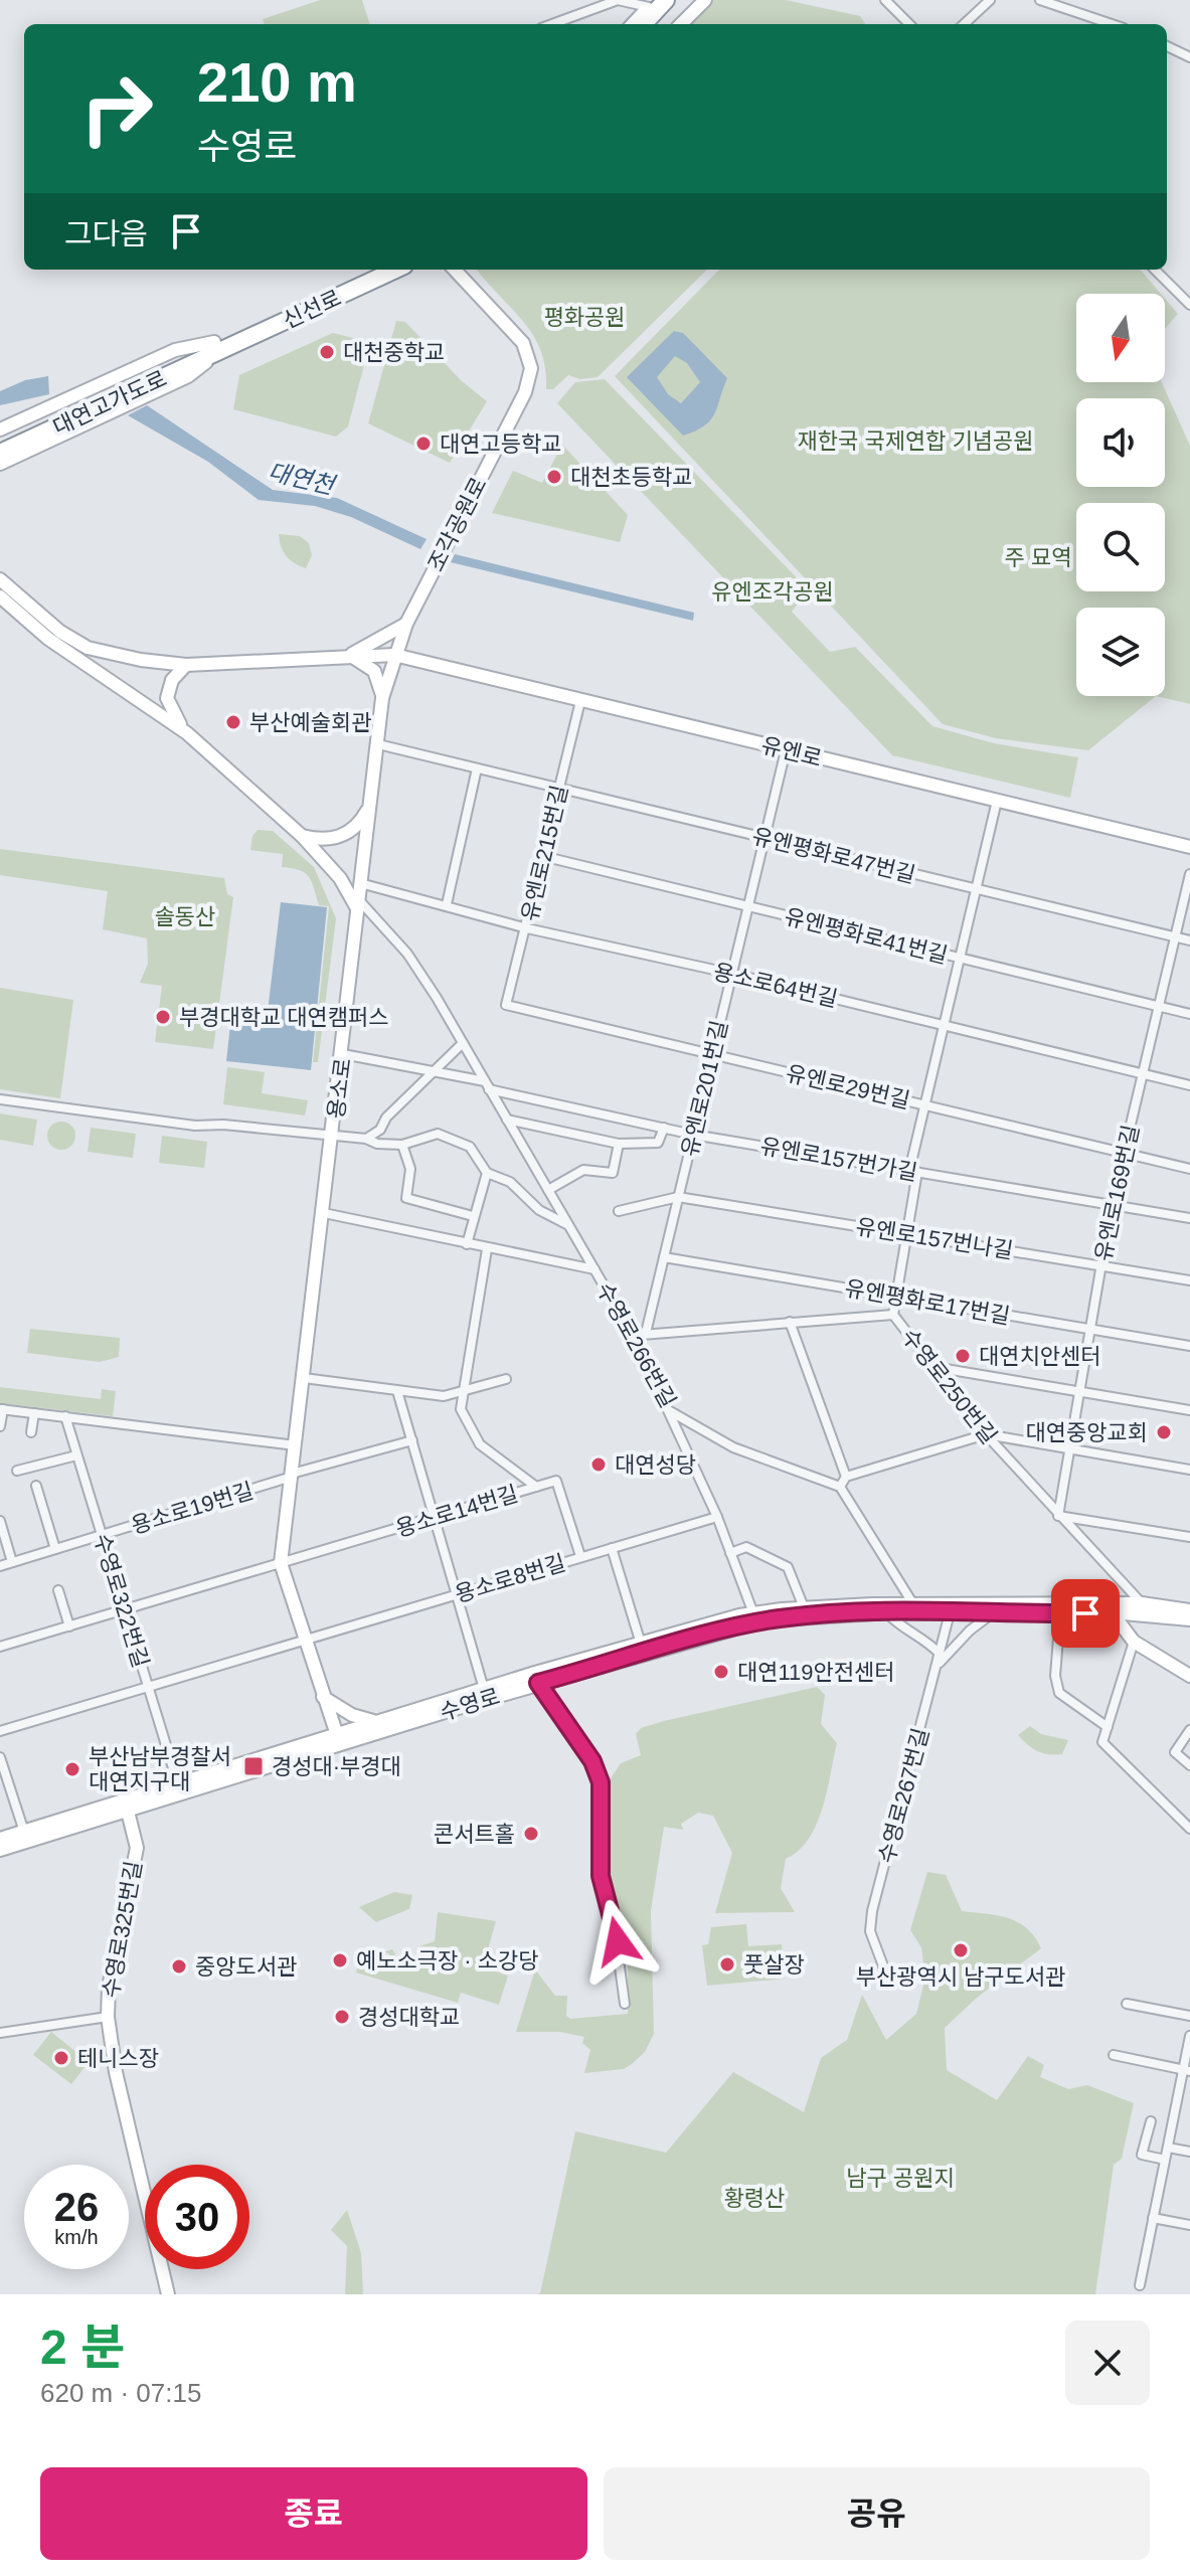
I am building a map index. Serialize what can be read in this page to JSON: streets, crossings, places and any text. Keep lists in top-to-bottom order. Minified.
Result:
{"streets":{"highway":["신선로","대연고가도로"],"main road":["조각공원로","유엔로","용소로","수영로","수영로325번길"],"street":["유엔로215번길","유엔평화로47번길","유엔평화로41번길","용소로64번길","유엔로29번길","유엔로201번길","유엔로157번가길","유엔로169번길","유엔로157번나길","유엔평화로17번길","수영로266번길","수영로250번길","용소로19번길","용소로14번길","용소로8번길","수영로322번길","수영로267번길"]},"crossings":[["신선로","대연고가도로"],["조각공원로","유엔로"],["유엔로","유엔로215번길"],["유엔로","유엔로201번길"],["유엔로215번길","유엔평화로47번길"],["유엔로215번길","유엔평화로41번길"],["유엔로215번길","용소로64번길"],["유엔로215번길","유엔로29번길"],["유엔평화로47번길","유엔로201번길"],["유엔평화로47번길","유엔로169번길"],["유엔평화로41번길","유엔로201번길"],["유엔평화로41번길","유엔로169번길"],["용소로64번길","유엔로201번길"],["용소로64번길","유엔로169번길"],["유엔로29번길","유엔로201번길"],["유엔로29번길","유엔로169번길"],["용소로","유엔로157번가길"],["용소로","용소로19번길"],["용소로","용소로14번길"],["용소로","용소로8번길"],["용소로","수영로"],["유엔로201번길","유엔로157번가길"],["유엔로201번길","유엔로157번나길"],["유엔로201번길","유엔평화로17번길"],["유엔로201번길","수영로250번길"],["유엔로157번가길","유엔로169번길"],["유엔로157번가길","수영로266번길"],["유엔로169번길","유엔로157번나길"],["유엔로169번길","유엔평화로17번길"],["유엔로169번길","수영로250번길"],["수영로250번길","수영로"],["용소로19번길","수영로322번길"],["용소로14번길","용소로8번길"],["용소로14번길","수영로322번길"],["용소로8번길","수영로322번길"],["수영로322번길","수영로"],["수영로","수영로267번길"],["수영로","수영로325번길"]],"water":["대연천"],"parks":["평화공원","재한국 국제연합 기념공원","주 묘역","유엔조각공원","솔동산","남구 공원지","황령산"],"places":{"other":["대천중학교","대연고등학교","대천초등학교","부산예술회관","부경대학교 대연캠퍼스","대연치안센터","대연중앙교회","대연성당","대연119안전센터","부산남부경찰서 대연지구대","콘서트홀","부산광역시 남구도서관","예노소극장 · 소강당","풋살장","중앙도서관","경성대학교","테니스장"],"transit":["경성대·부경대"]},"north":"bottom","page":{"turn":["210 m","수영로"],"then":"그다음","speed":"26 km/h","limit":"30","heading":["2 분","620 m · 07:15"],"buttons":["종료","공유"]}}
